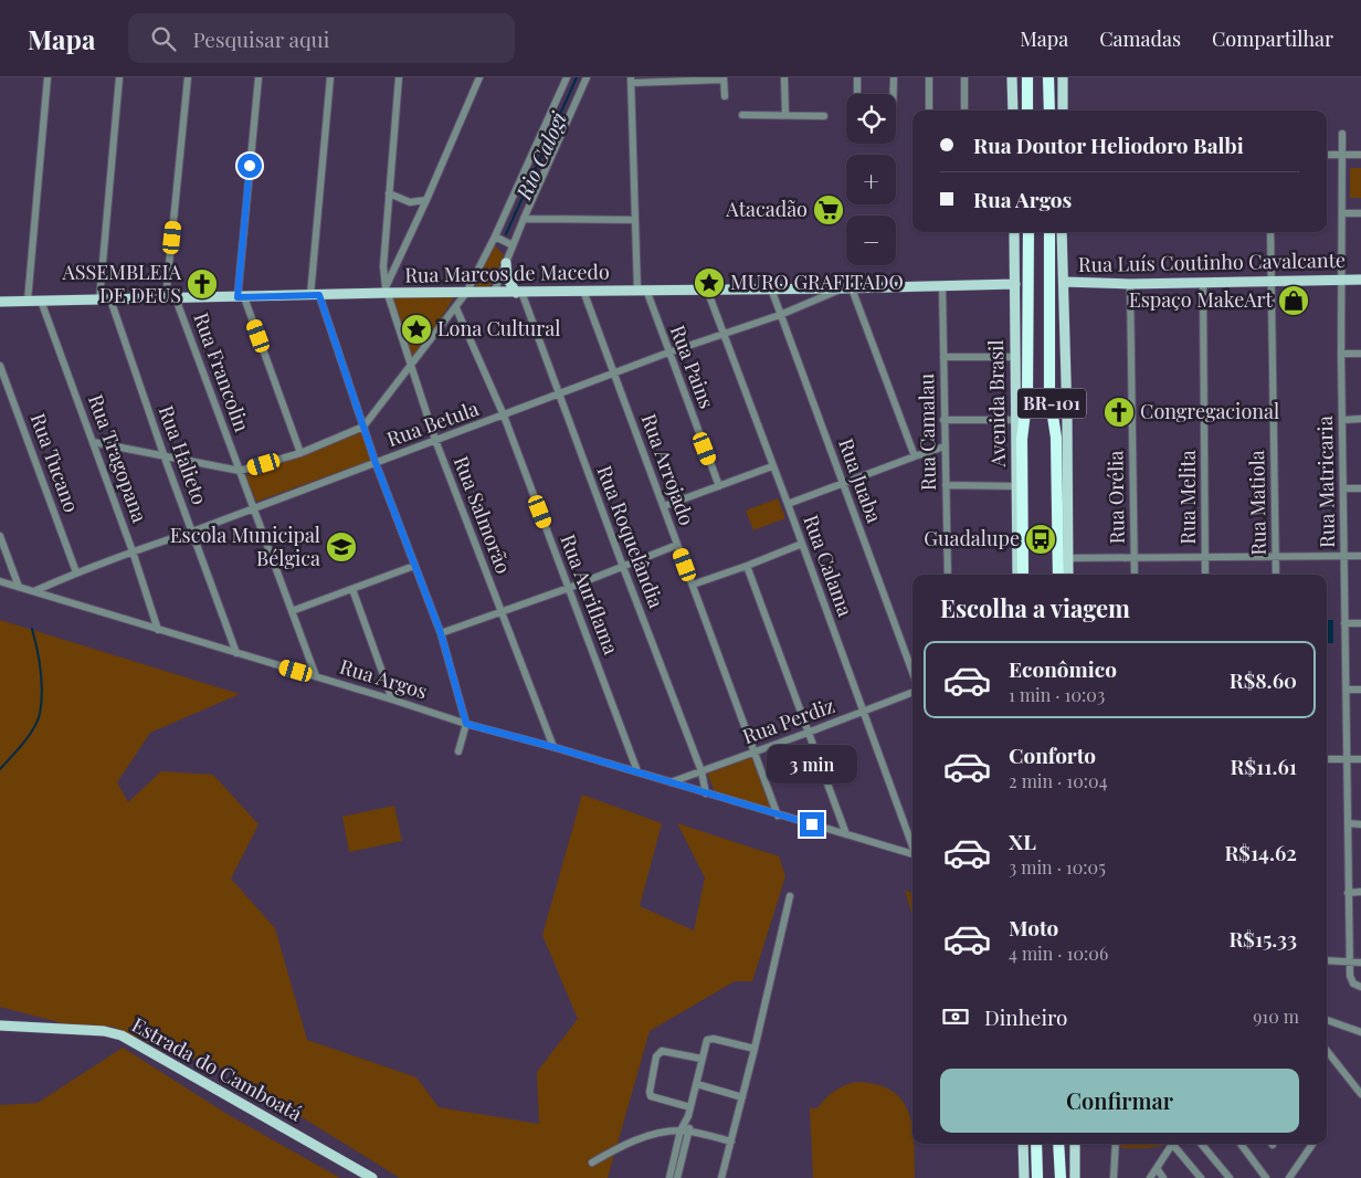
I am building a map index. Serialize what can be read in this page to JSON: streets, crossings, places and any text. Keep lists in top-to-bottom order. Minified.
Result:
{"streets":{"highway":["Avenida Brasil","BR-101"],"main road":["Rua Luís Coutinho Cavalcante","Rua Marcos de Macedo","Estrada do Camboatá"],"street":["Rua Pains","Rua Francolin","Rua Betula","Rua Camalau","Rua Halieto","Rua Tragopana","Rua Tucano","Rua Arrojado","Rua Juaba","Rua Matricaria","Rua Orélia","Rua Melita","Rua Matiola","Rua Salmorão","Rua Roquelândia","Rua Calama","Rua Auriflama","Rua Argos","Rua Perdiz"]},"crossings":[["Rua Luís Coutinho Cavalcante","Rua Matricaria"],["Rua Luís Coutinho Cavalcante","Rua Orélia"],["Rua Luís Coutinho Cavalcante","Rua Melita"],["Rua Luís Coutinho Cavalcante","Rua Matiola"],["Rua Marcos de Macedo","Rua Pains"],["Rua Marcos de Macedo","Rua Francolin"],["Rua Marcos de Macedo","Avenida Brasil"],["Rua Marcos de Macedo","Rua Betula"],["Rua Marcos de Macedo","Rua Camalau"],["Rua Marcos de Macedo","Rua Halieto"],["Rua Marcos de Macedo","Rua Tragopana"],["Rua Marcos de Macedo","Rua Arrojado"],["Rua Marcos de Macedo","Rua Juaba"],["Rua Marcos de Macedo","Rua Salmorão"],["Rua Marcos de Macedo","Rua Roquelândia"],["Rua Marcos de Macedo","Rua Calama"],["Rua Pains","Rua Betula"],["Rua Francolin","Rua Betula"],["Rua Francolin","Rua Argos"],["Rua Betula","Rua Halieto"],["Rua Betula","Rua Tragopana"],["Rua Betula","Rua Tucano"],["Rua Betula","Rua Arrojado"],["Rua Betula","Rua Juaba"],["Rua Betula","Rua Salmorão"],["Rua Betula","Rua Roquelândia"],["Rua Betula","Rua Calama"],["Rua Betula","Rua Auriflama"],["Rua Betula","Rua Argos"],["Rua Halieto","Rua Argos"],["Rua Tragopana","Rua Argos"],["Rua Arrojado","Rua Argos"],["Rua Arrojado","Rua Perdiz"],["Rua Salmorão","Rua Argos"],["Rua Roquelândia","Rua Argos"],["Rua Roquelândia","Rua Perdiz"],["Rua Calama","Rua Perdiz"],["Rua Auriflama","Rua Argos"],["Rua Argos","Rua Perdiz"]],"water":["Rio Calogi"],"places":{"supermarket":["Atacadão"],"place":["MURO GRAFITADO","Lona Cultural"],"church":["ASSEMBLEIA DE DEUS","Congregacional"],"shop":["Espaço MakeArt"],"bus stop":["Guadalupe"],"school or university":["Escola Municipal Bélgica"]},"page":{"header":"Mapa","search":"Pesquisar aqui","nav":["Mapa","Camadas","Compartilhar"],"map_buttons":["+","−"],"banner":["Rua Doutor Heliodoro Balbi","Rua Argos"],"heading":"Escolha a viagem","list":[{"name":"Econômico","note":"1 min · 10:03","value":"R$8.60"},{"name":"Conforto","note":"2 min · 10:04","value":"R$11.61"},{"name":"XL","note":"3 min · 10:05","value":"R$14.62"},{"name":"Moto","note":"4 min · 10:06","value":"R$15.33"}],"bubble":"3 min","pay":["Dinheiro","910 m"],"buttons":"Confirmar"}}
